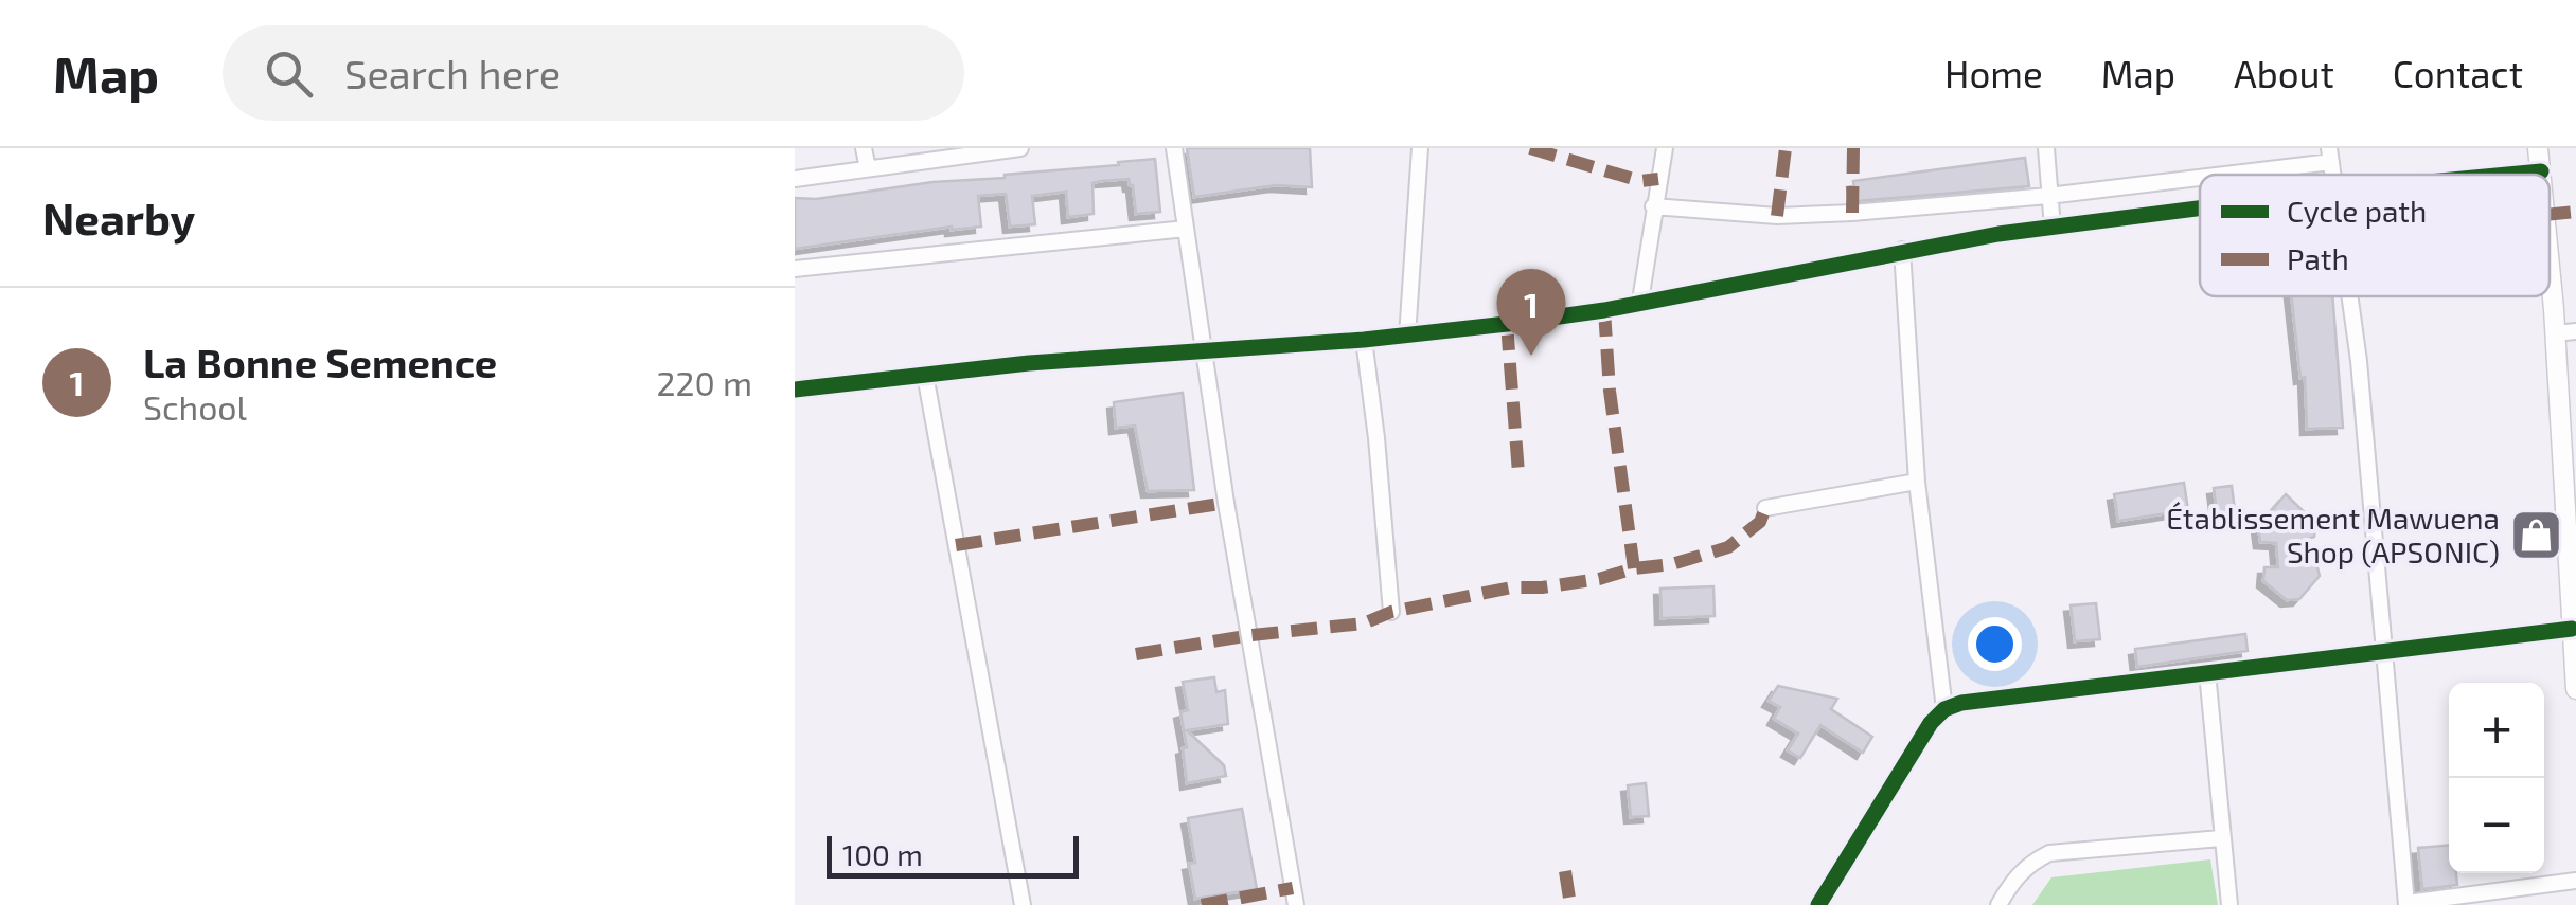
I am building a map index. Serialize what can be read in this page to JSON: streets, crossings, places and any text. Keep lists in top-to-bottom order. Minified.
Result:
{"places":{"shop":["Établissement Mawuena Shop (APSONIC)"]},"legend":["Cycle path","Path"],"scale_bar":"100 m","page":{"header":"Map","search":"Search here","nav":["Home","Map","About","Contact"],"heading":"Nearby","pins":"1","list":[{"mark":"1","name":"La Bonne Semence","note":"School","value":"220 m"}],"map_buttons":["+","−"],"scale":"100 m"}}
